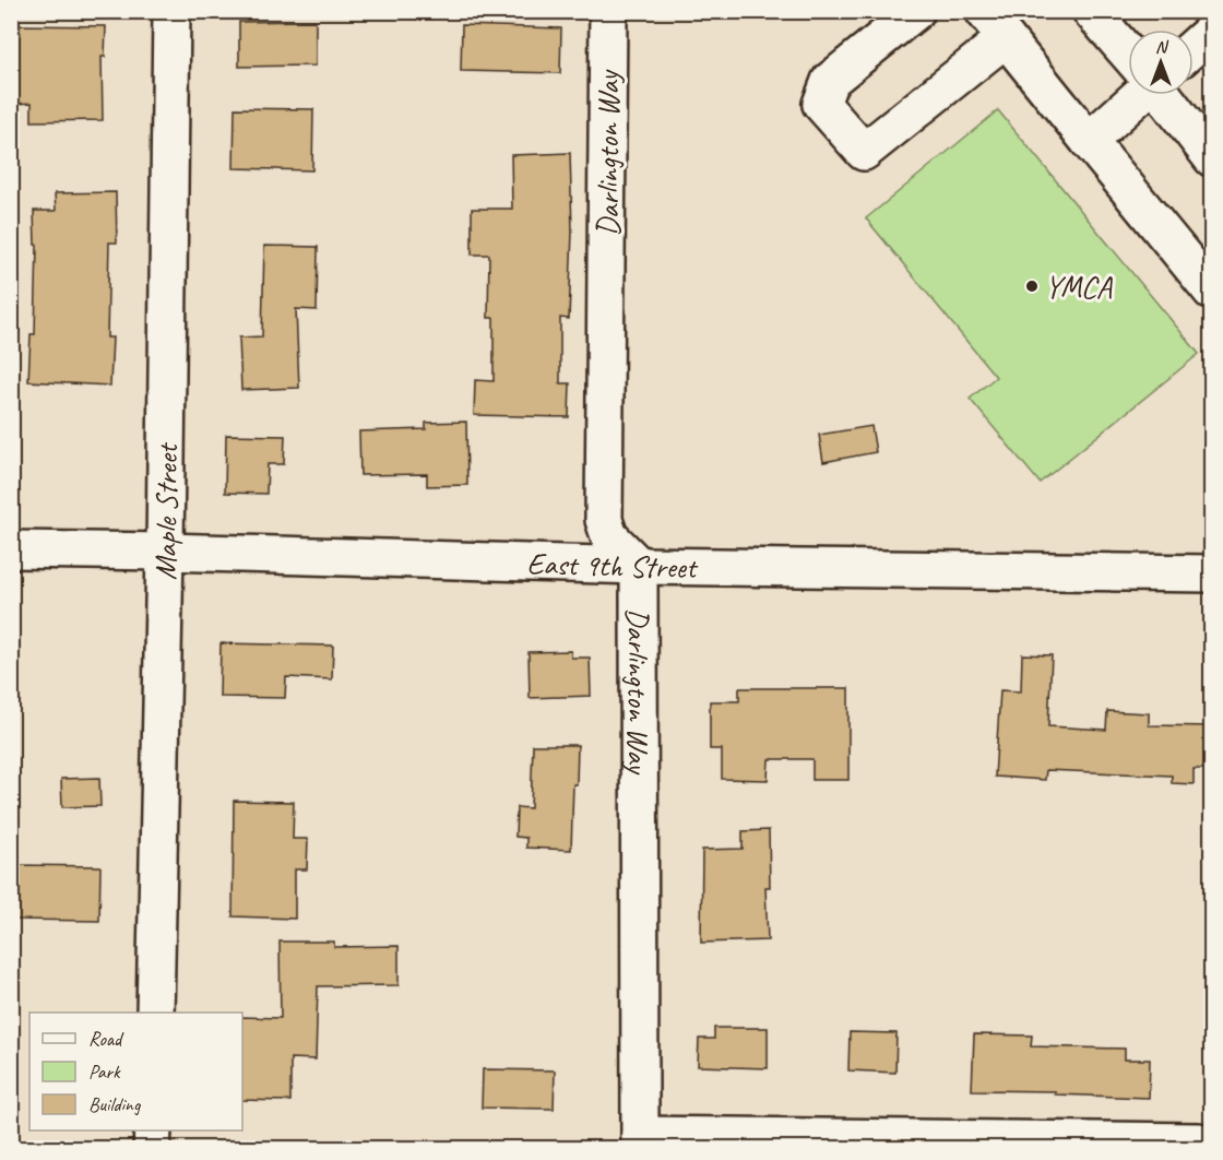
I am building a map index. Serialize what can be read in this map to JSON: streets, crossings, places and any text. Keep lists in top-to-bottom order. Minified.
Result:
{"streets":{"street":["Darlington Way","Maple Street","East 9th Street"]},"crossings":[["Darlington Way","East 9th Street"],["Maple Street","East 9th Street"]],"places":["YMCA"],"legend":["Road","Park","Building"],"north":"top"}
